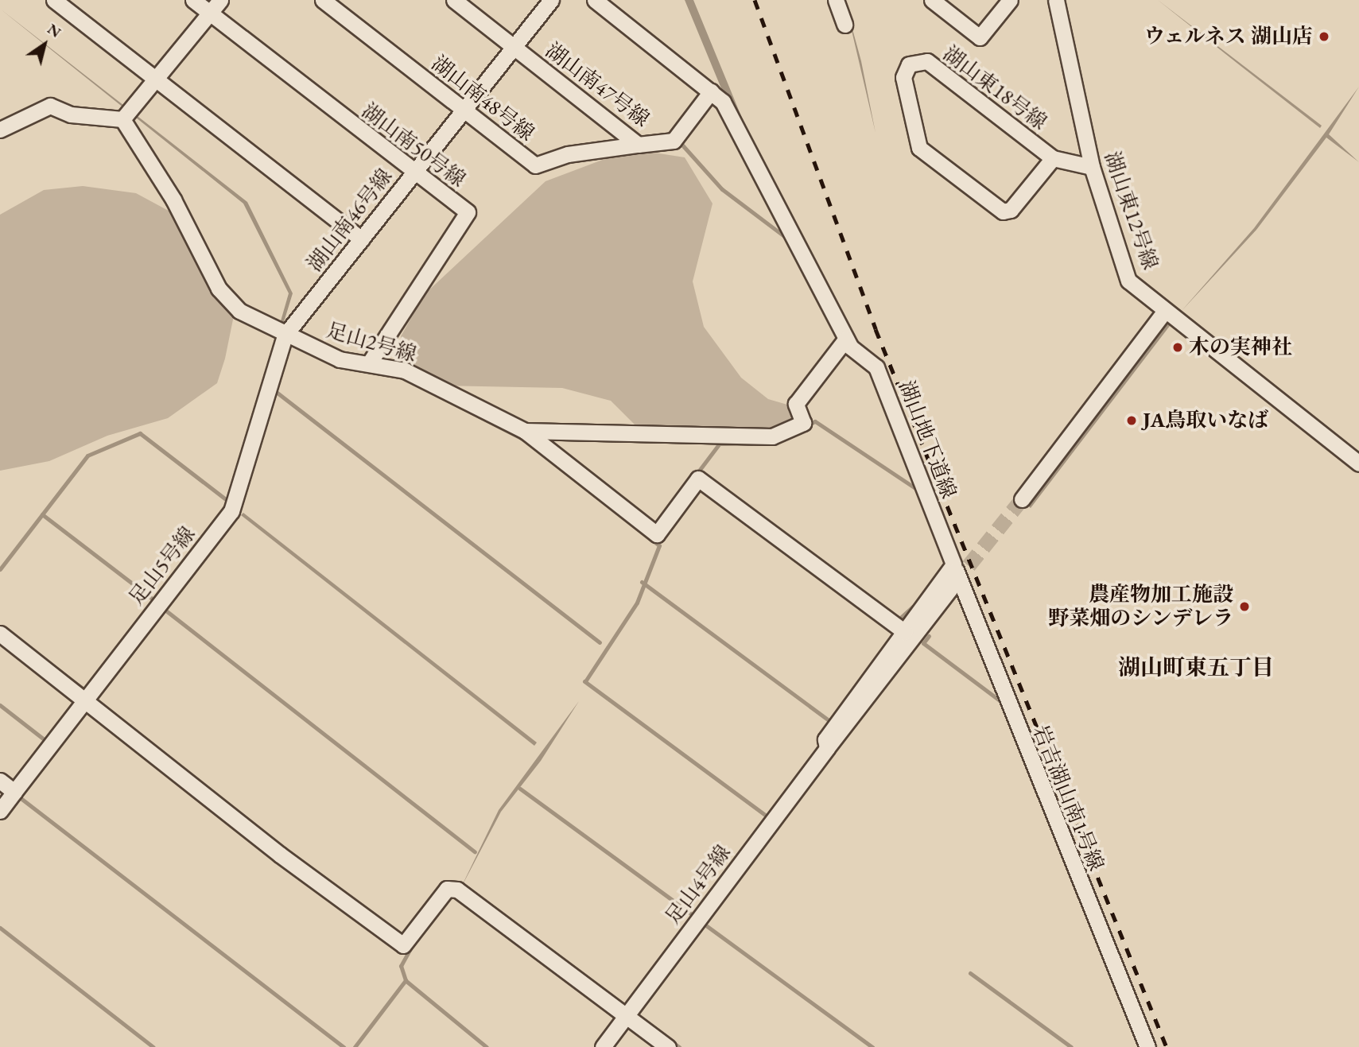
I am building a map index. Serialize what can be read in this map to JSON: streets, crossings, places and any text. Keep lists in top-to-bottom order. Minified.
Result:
{"streets":{"street":["湖山南47号線","湖山東18号線","湖山南48号線","湖山南50号線","湖山東12号線","湖山南46号線","足山2号線","湖山地下道線","足山5号線","岩吉湖山南1号線","足山4号線"]},"crossings":[["湖山南47号線","湖山南48号線"],["湖山南47号線","湖山南46号線"],["湖山南47号線","湖山地下道線"],["湖山東18号線","湖山東12号線"],["湖山南48号線","湖山南46号線"],["湖山南50号線","湖山南46号線"],["湖山南50号線","足山2号線"],["湖山南46号線","足山2号線"],["湖山南46号線","足山5号線"],["足山2号線","湖山地下道線"],["足山2号線","足山5号線"],["湖山地下道線","岩吉湖山南1号線"]],"districts":["湖山町東五丁目"],"places":["ウェルネス 湖山店","木の実神社","JA鳥取いなば","農産物加工施設 野菜畑のシンデレラ"],"north":"top right"}
